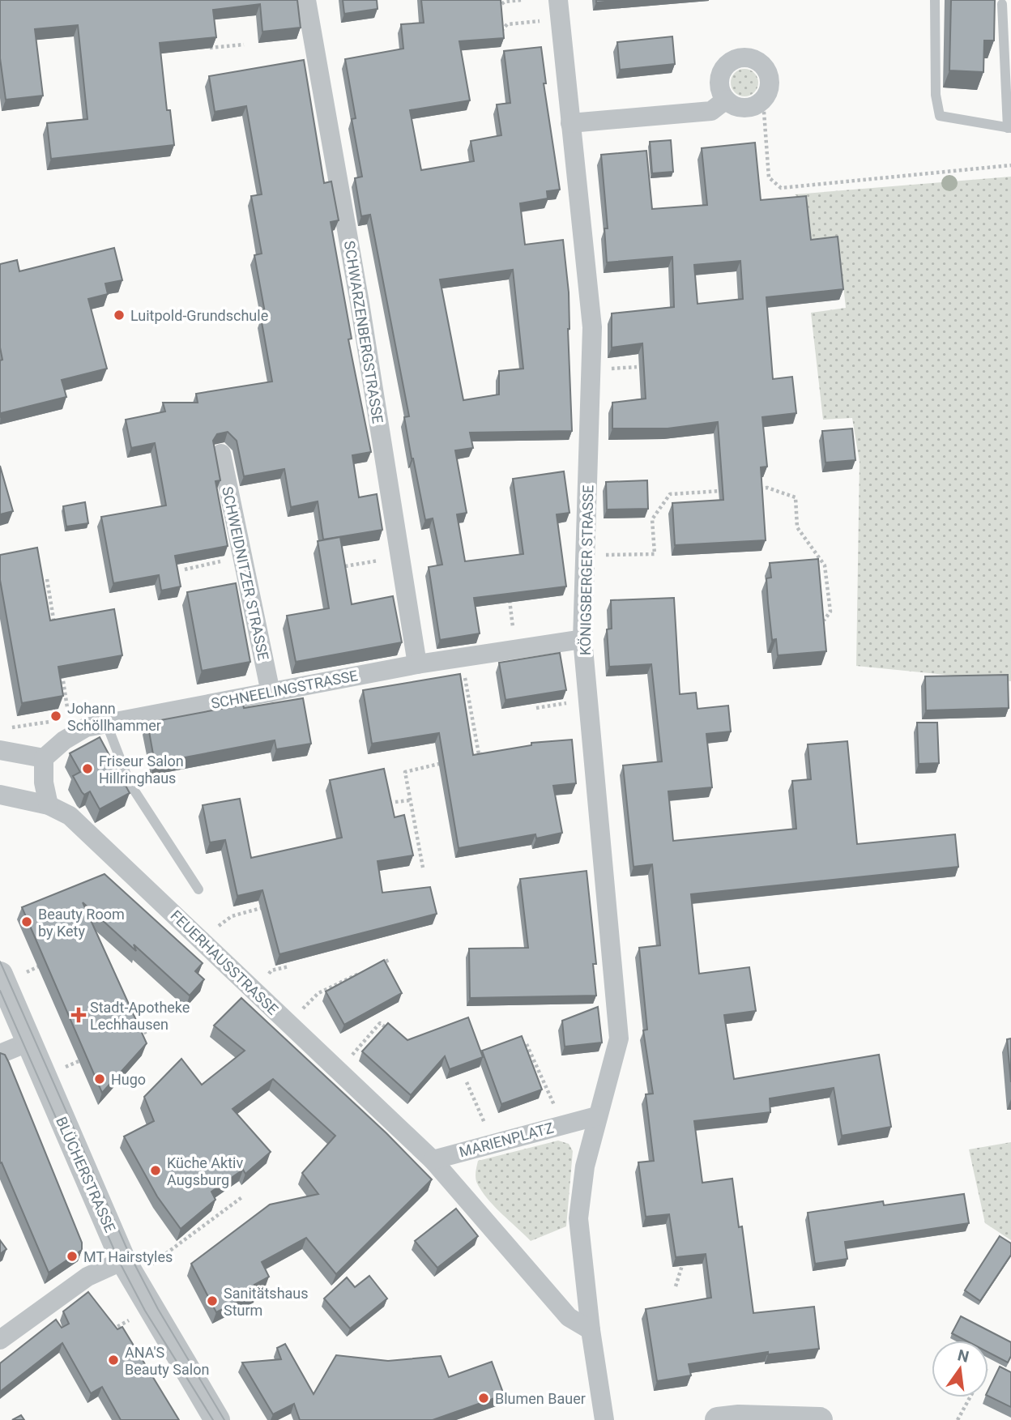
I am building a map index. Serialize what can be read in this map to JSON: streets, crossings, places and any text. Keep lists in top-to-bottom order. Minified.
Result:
{"streets":{"street":["SCHWARZENBERGSTRASSE","KÖNIGSBERGER STRASSE","SCHWEIDNITZER STRASSE","SCHNEELINGSTRASSE","FEUERHAUSSTRASSE","MARIENPLATZ","BLÜCHERSTRASSE"]},"crossings":[["SCHWARZENBERGSTRASSE","SCHNEELINGSTRASSE"],["KÖNIGSBERGER STRASSE","SCHNEELINGSTRASSE"],["KÖNIGSBERGER STRASSE","MARIENPLATZ"],["SCHWEIDNITZER STRASSE","SCHNEELINGSTRASSE"],["FEUERHAUSSTRASSE","MARIENPLATZ"]],"places":{"other":["Luitpold-Grundschule","Johann Schöllhammer","Friseur Salon Hillringhaus","Beauty Room by Kety","Hugo","Küche Aktiv Augsburg","MT Hairstyles","Sanitätshaus Sturm","ANA'S Beauty Salon","Blumen Bauer"],"health":["Stadt-Apotheke Lechhausen"]},"north":"top"}
